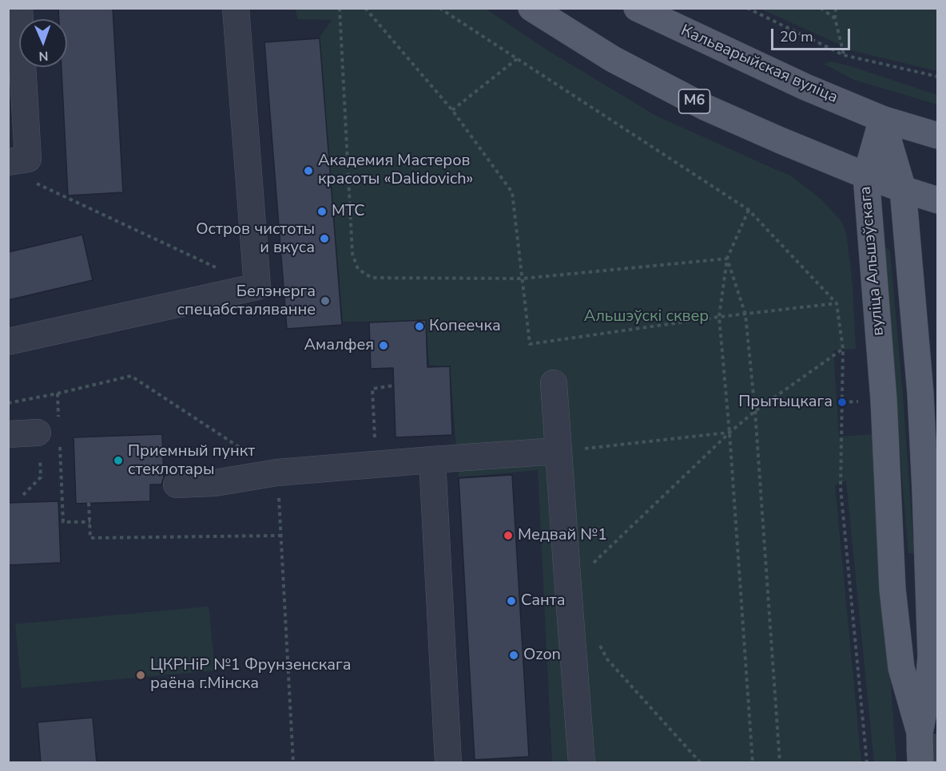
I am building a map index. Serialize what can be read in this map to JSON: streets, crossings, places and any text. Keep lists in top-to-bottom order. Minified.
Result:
{"streets":{"main road":["Кальварыйская вуліца","М6","вуліца Альшэўскага"]},"crossings":[["Кальварыйская вуліца","вуліца Альшэўскага"],["М6","вуліца Альшэўскага"]],"parks":["Альшэўскі сквер"],"places":["Академия Мастеров красоты «Dalidovich»","МТС","Остров чистоты и вкуса","Белэнерга спецабсталяванне","Копеечка","Амалфея","Прытыцкага","Приемный пункт стеклотары","Медвай №1","Санта","Ozon","ЦКРНіР №1 Фрунзенскага раёна г.Мінска"],"scale_bar":"20 m","north":"bottom"}
